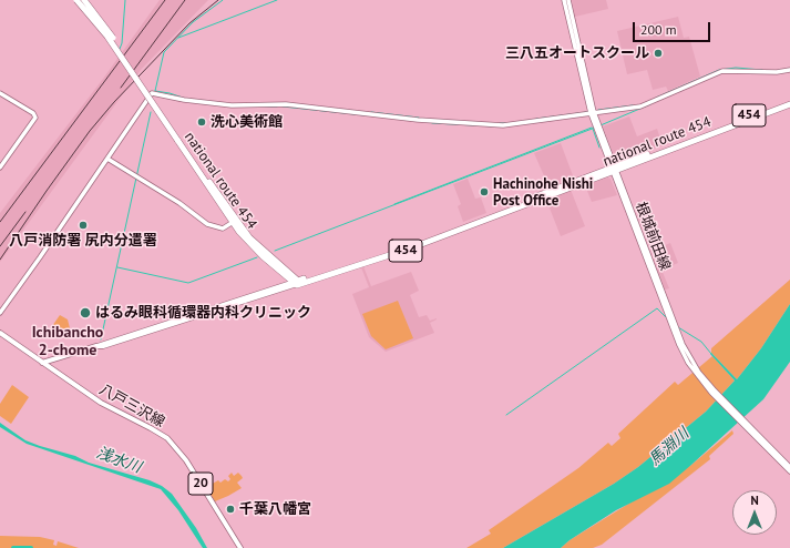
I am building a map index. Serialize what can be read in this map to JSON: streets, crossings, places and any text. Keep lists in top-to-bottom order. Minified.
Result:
{"streets":{"highway":["454","national route 454"],"main road":["八戸三沢線","20"],"street":["根城前田線"]},"crossings":[["national route 454","根城前田線"]],"districts":["Ichibancho 2-chome"],"water":["馬淵川","浅水川"],"places":["三八五オートスクール","洗心美術館","Hachinohe Nishi Post Office","八戸消防署 尻内分遣署","はるみ眼科循環器内科クリニック","千葉八幡宮"],"scale_bar":"200 m","north":"top"}
